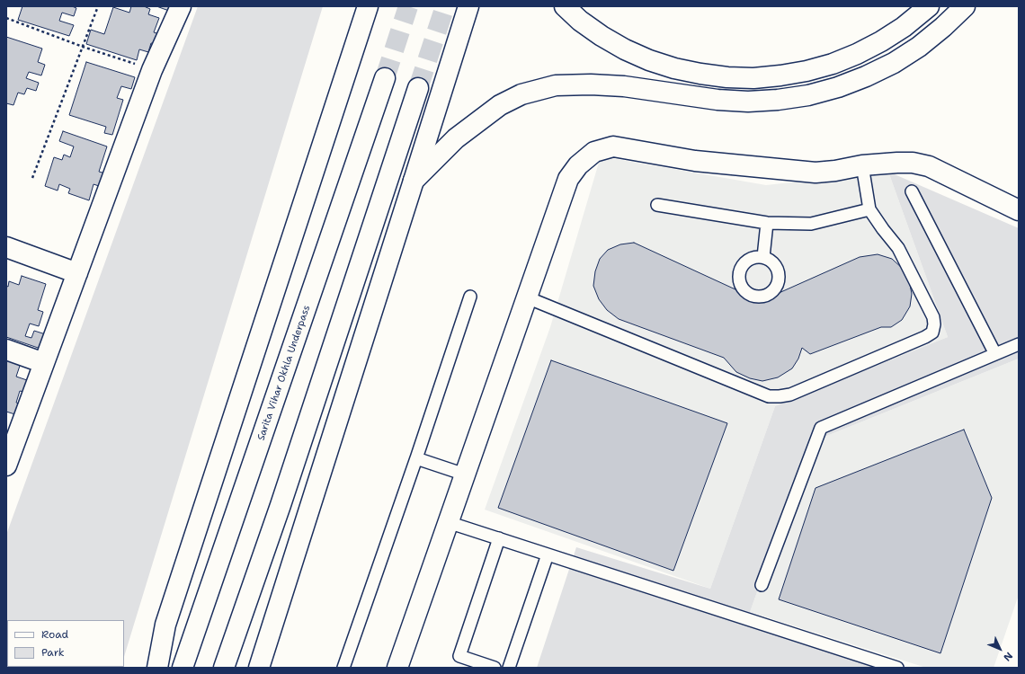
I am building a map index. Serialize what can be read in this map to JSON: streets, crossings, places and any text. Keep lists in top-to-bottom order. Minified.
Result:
{"streets":{"main road":["Sarita Vihar Okhla Underpass"]},"legend":["Road","Park"],"north":"bottom right"}
